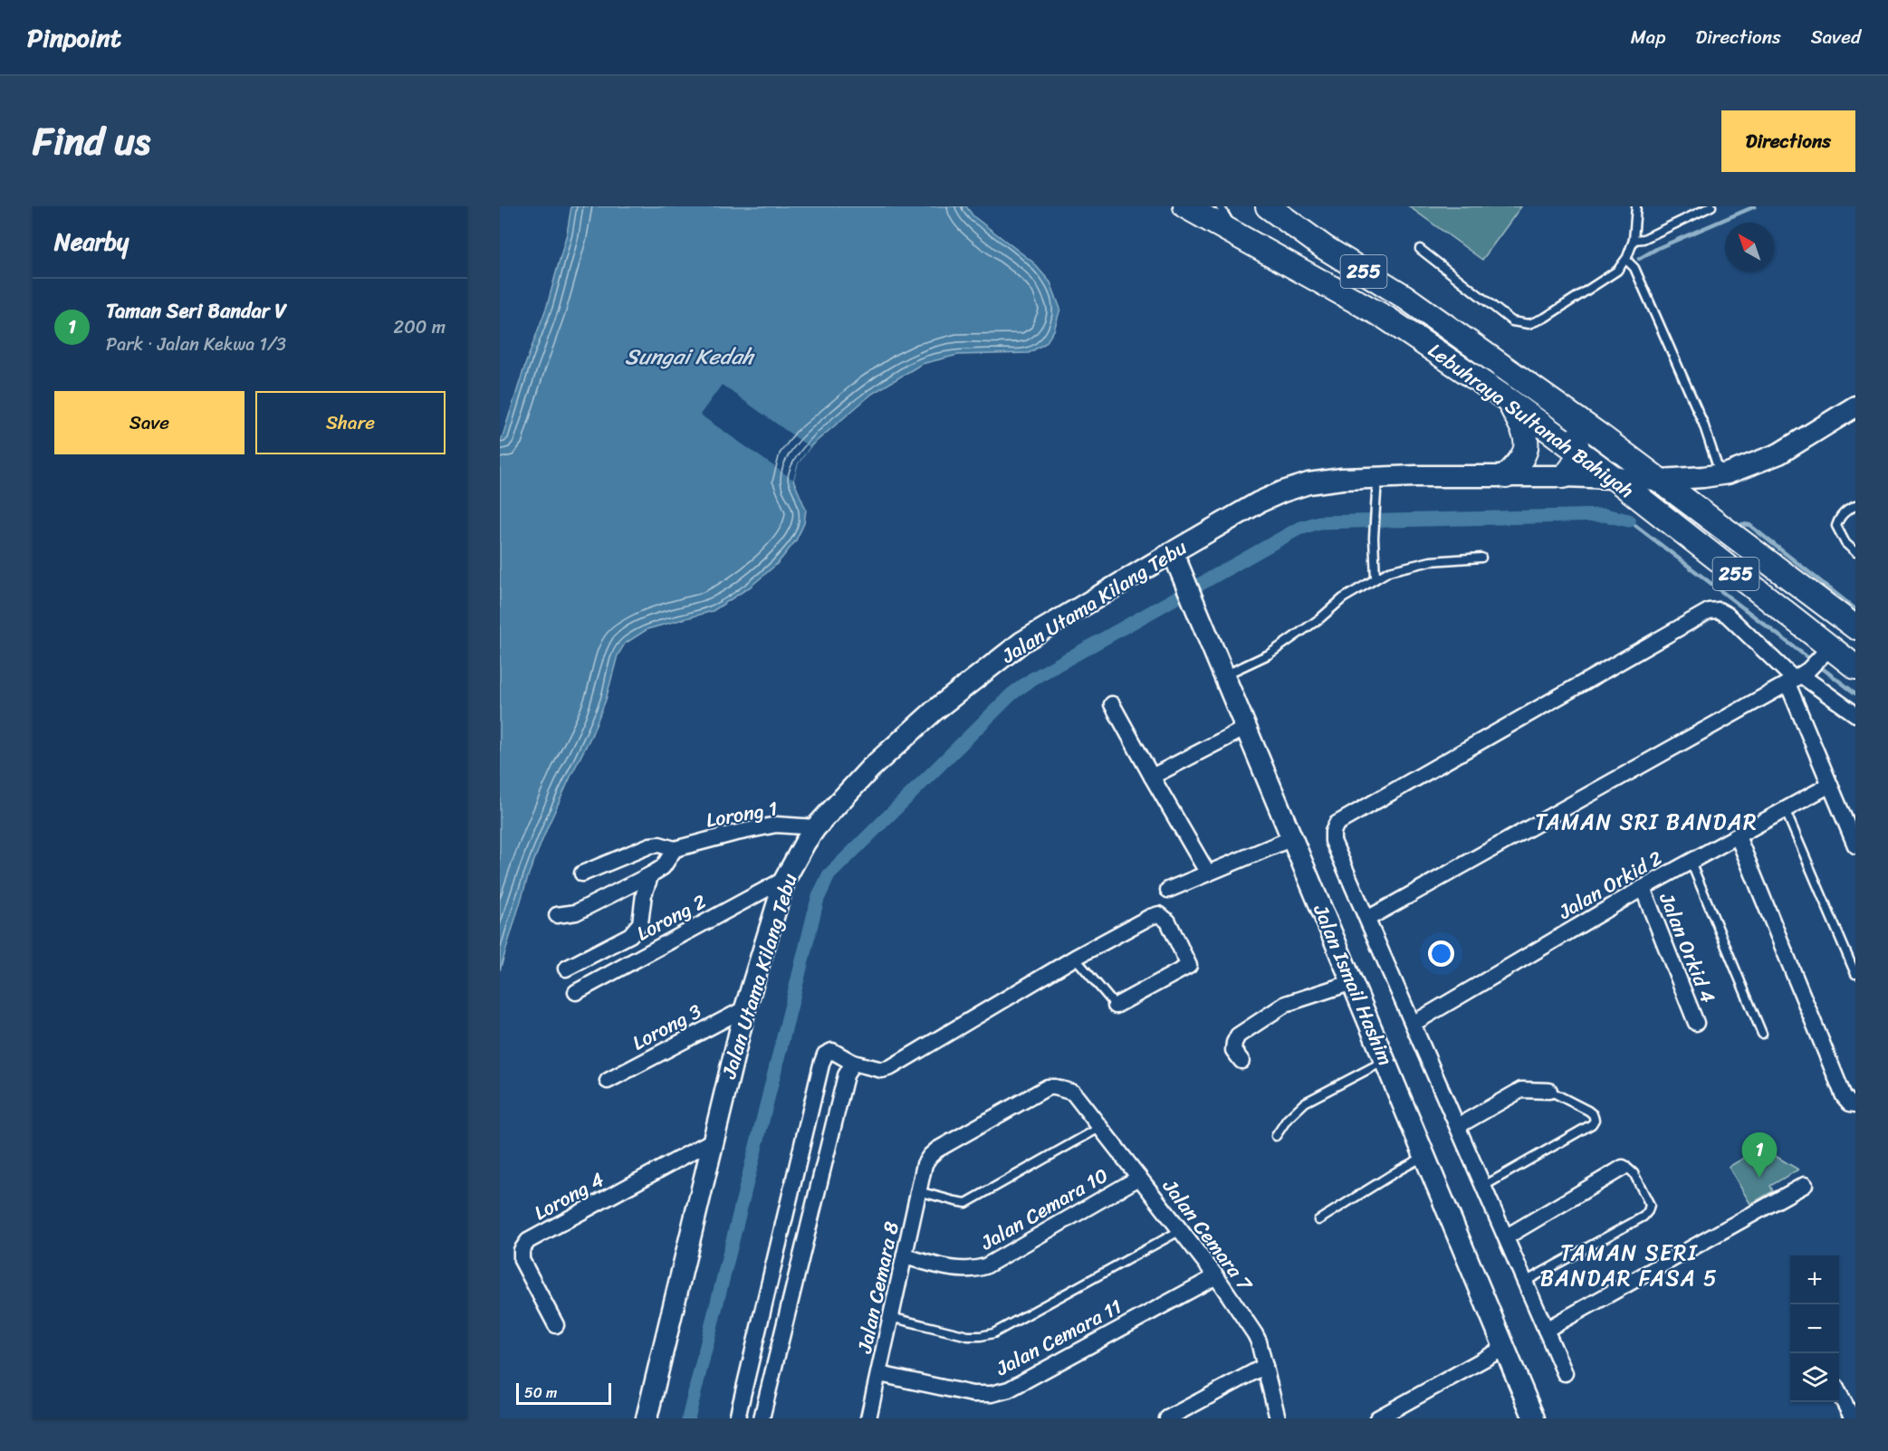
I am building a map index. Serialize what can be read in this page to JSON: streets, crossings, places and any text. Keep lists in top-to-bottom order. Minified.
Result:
{"streets":{"main road":["255","Lebuhraya Sultanah Bahiyah"],"street":["Jalan Utama Kilang Tebu","Lorong 1","Jalan Orkid 2","Lorong 2","Jalan Orkid 4","Jalan Ismail Hashim","Lorong 3","Lorong 4","Jalan Cemara 10","Jalan Cemara 7","Jalan Cemara 8","Jalan Cemara 11"]},"crossings":[["Lebuhraya Sultanah Bahiyah","Jalan Utama Kilang Tebu"],["Jalan Utama Kilang Tebu","Lorong 1"],["Jalan Utama Kilang Tebu","Lorong 2"],["Jalan Utama Kilang Tebu","Jalan Ismail Hashim"],["Jalan Utama Kilang Tebu","Lorong 3"],["Jalan Utama Kilang Tebu","Lorong 4"],["Jalan Orkid 2","Jalan Orkid 4"],["Jalan Cemara 10","Jalan Cemara 7"],["Jalan Cemara 10","Jalan Cemara 8"],["Jalan Cemara 7","Jalan Cemara 8"],["Jalan Cemara 7","Jalan Cemara 11"],["Jalan Cemara 8","Jalan Cemara 11"]],"districts":["TAMAN SRI BANDAR","TAMAN SERI BANDAR FASA 5"],"water":["Sungai Kedah"],"scale_bar":"50 m","north":"top left","page":{"header":"Pinpoint","nav":["Map","Directions","Saved"],"title":"Find us","buttons":["Directions",["Save","Share"]],"heading":"Nearby","list":[{"mark":"1","name":"Taman Seri Bandar V","note":"Park · Jalan Kekwa 1/3","value":"200 m"}],"pins":"1","map_buttons":["+","−"],"scale":"50 m"}}
